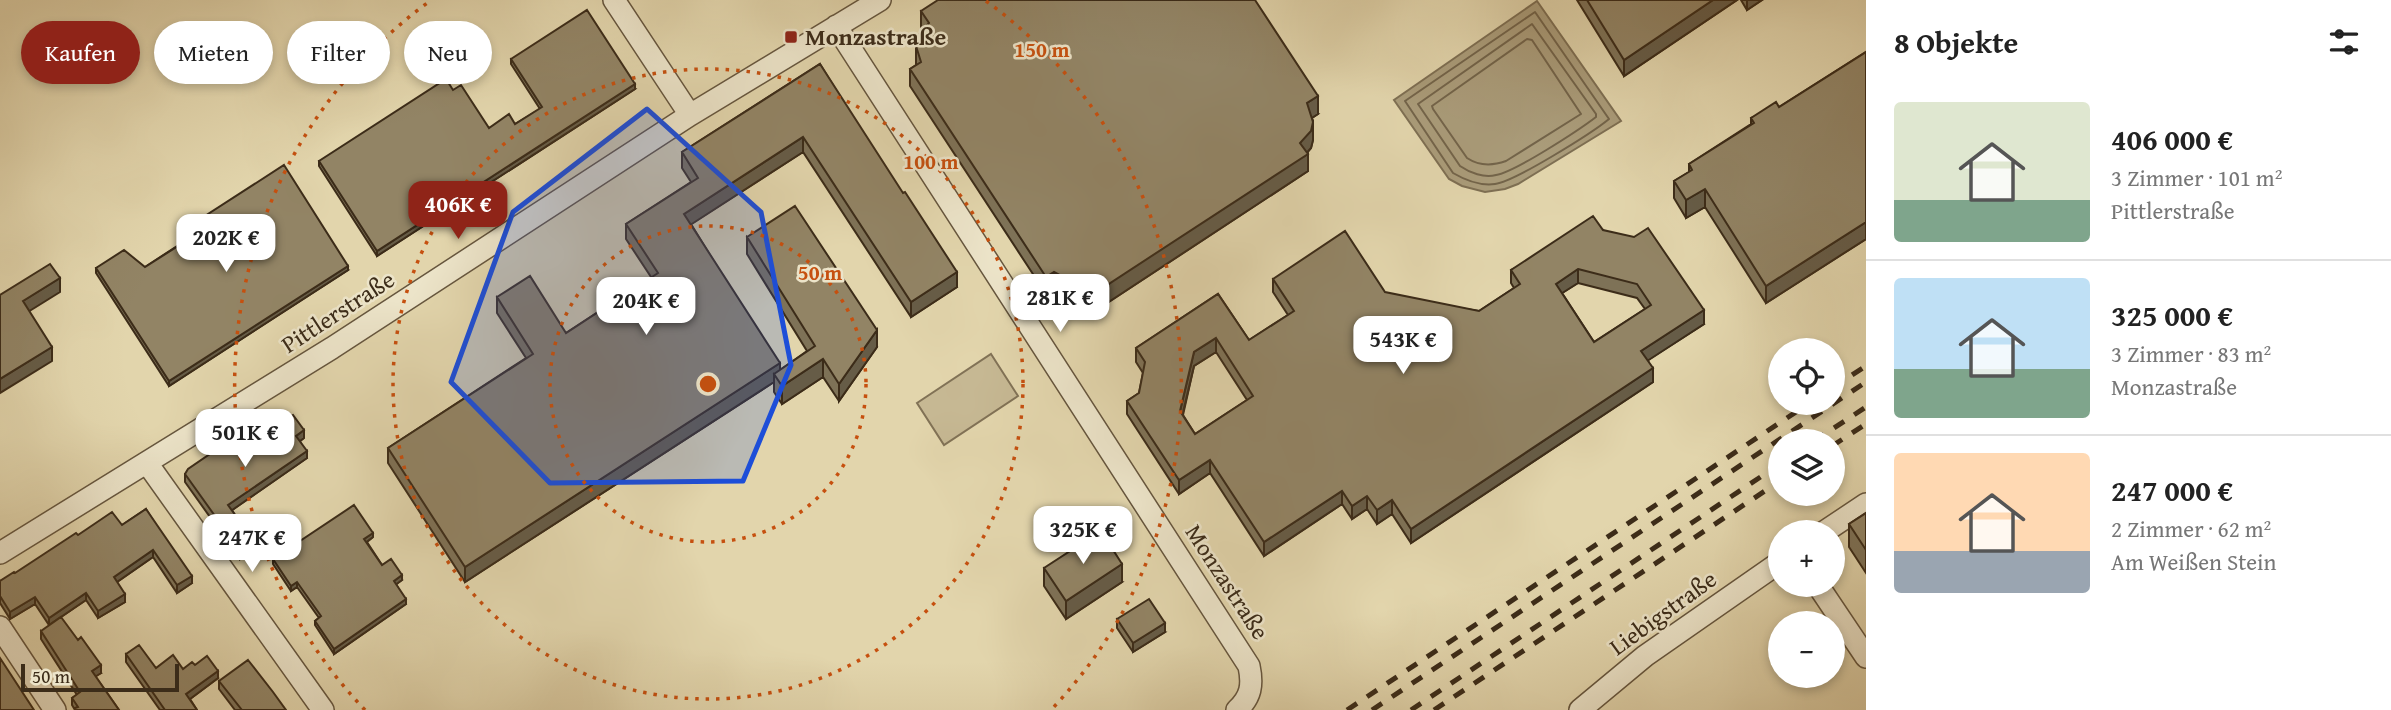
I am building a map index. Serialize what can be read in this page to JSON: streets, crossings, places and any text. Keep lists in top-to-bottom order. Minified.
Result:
{"streets":{"street":["Pittlerstraße","Monzastraße","Liebigstraße"]},"crossings":[["Pittlerstraße","Monzastraße"]],"places":{"transit":["Monzastraße"]},"scale_bar":"50 m","page":{"heading":"8 Objekte","chip":["Kaufen","Mieten","Filter","Neu"],"list":[{"name":"406 000 €","note":"3 Zimmer · 101 m² · Pittlerstraße"},{"name":"325 000 €","note":"3 Zimmer · 83 m² · Monzastraße"},{"name":"247 000 €","note":"2 Zimmer · 62 m² · Am Weißen Stein"}],"price":["406K €","202K €","281K €","204K €","543K €","501K €","325K €","247K €"],"map_buttons":["+","−"],"scale":"50 m"},"rings":["150 m","100 m","50 m"]}
